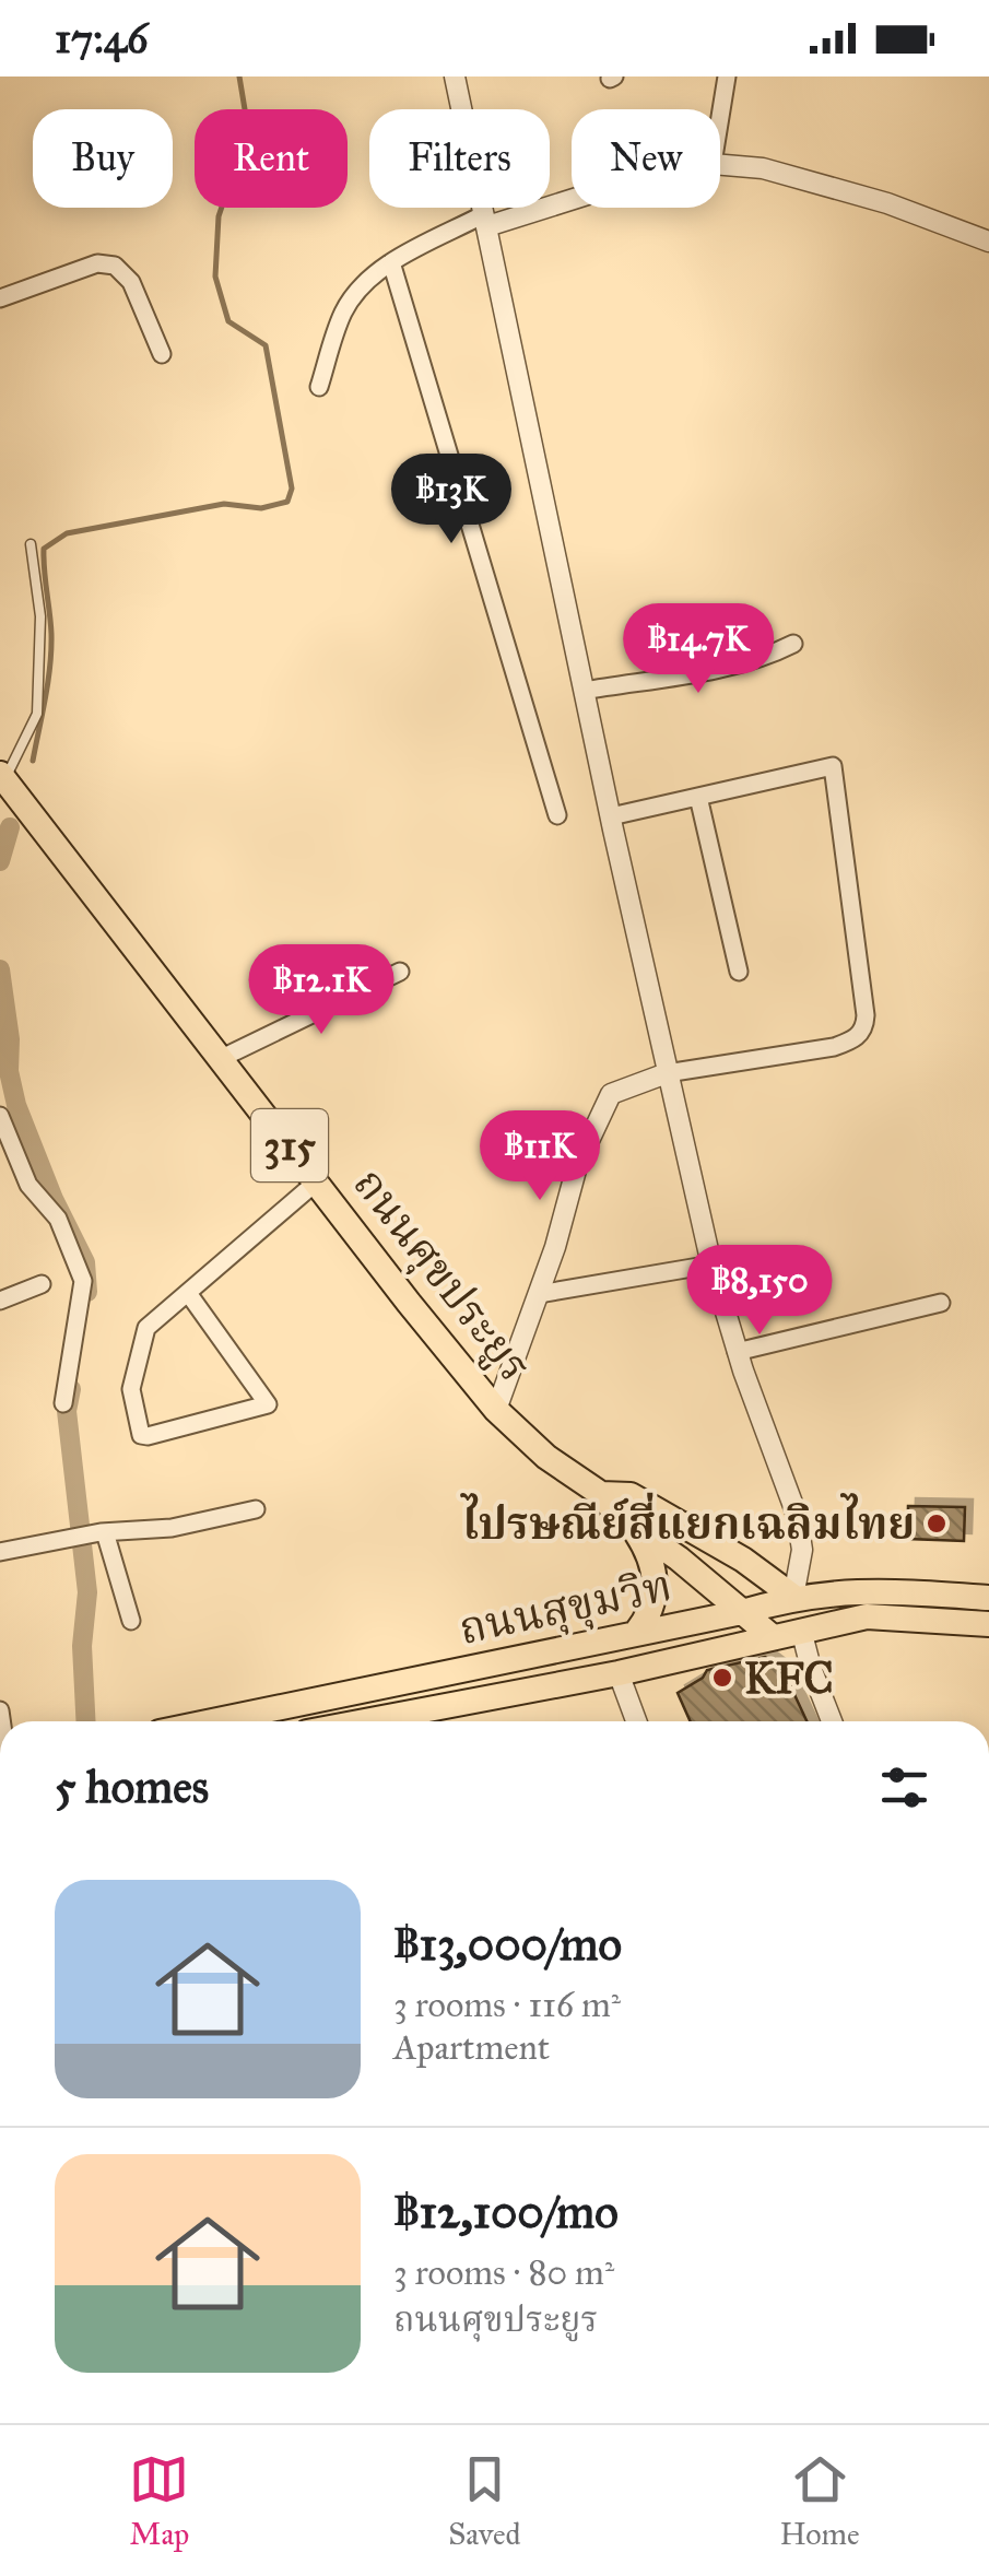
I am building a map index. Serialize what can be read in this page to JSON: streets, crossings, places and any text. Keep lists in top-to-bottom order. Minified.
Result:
{"streets":{"main road":["315","ถนนศุขประยูร","ถนนสุขุมวิท"]},"crossings":[["ถนนศุขประยูร","ถนนสุขุมวิท"]],"places":["ไปรษณีย์สี่แยกเฉลิมไทย","KFC"],"page":{"status":"17:46","chip":["Buy","Rent","Filters","New"],"price":["฿13K","฿14.7K","฿12.1K","฿11K","฿8,150"],"heading":"5 homes","list":[{"name":"฿13,000/mo","note":"3 rooms · 116 m² · Apartment"},{"name":"฿12,100/mo","note":"3 rooms · 80 m² · ถนนศุขประยูร"}],"tabs":["Map","Saved","Home"]}}
